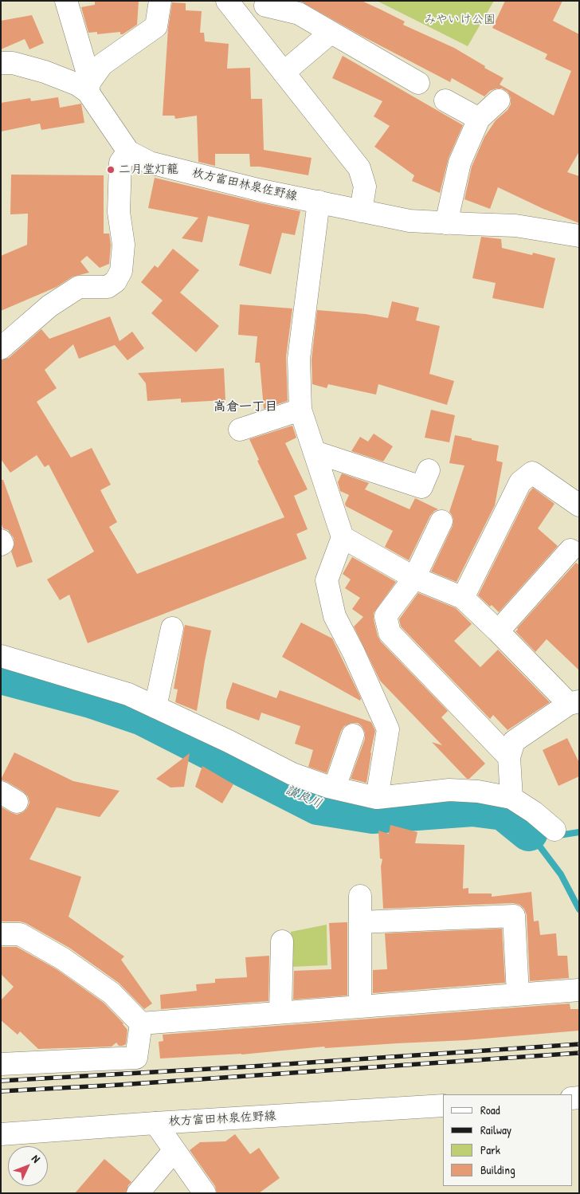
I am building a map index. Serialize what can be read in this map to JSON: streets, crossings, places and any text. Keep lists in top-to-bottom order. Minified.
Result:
{"streets":{"street":["枚方富田林泉佐野線"]},"districts":["高倉一丁目"],"water":["讃良川"],"parks":["みやいけ公園"],"places":["二月堂灯籠"],"legend":["Road","Railway","Park","Building"],"north":"top right"}
